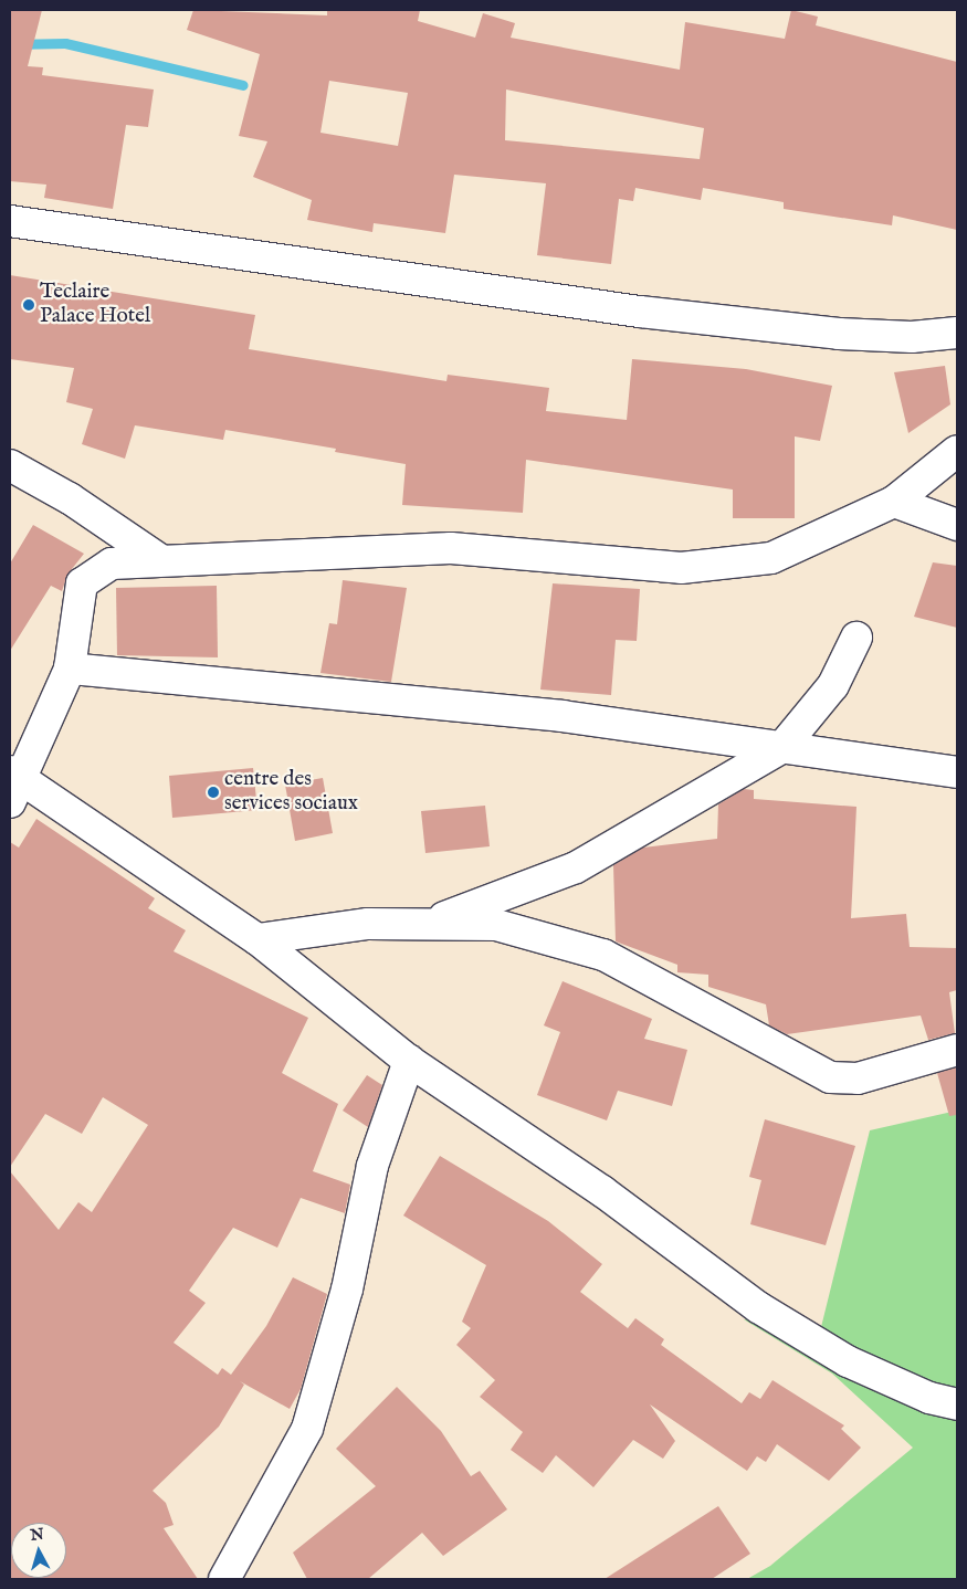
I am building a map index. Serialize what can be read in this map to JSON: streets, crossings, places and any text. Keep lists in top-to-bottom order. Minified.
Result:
{"places":["Teclaire Palace Hotel","centre des services sociaux"],"north":"top"}
